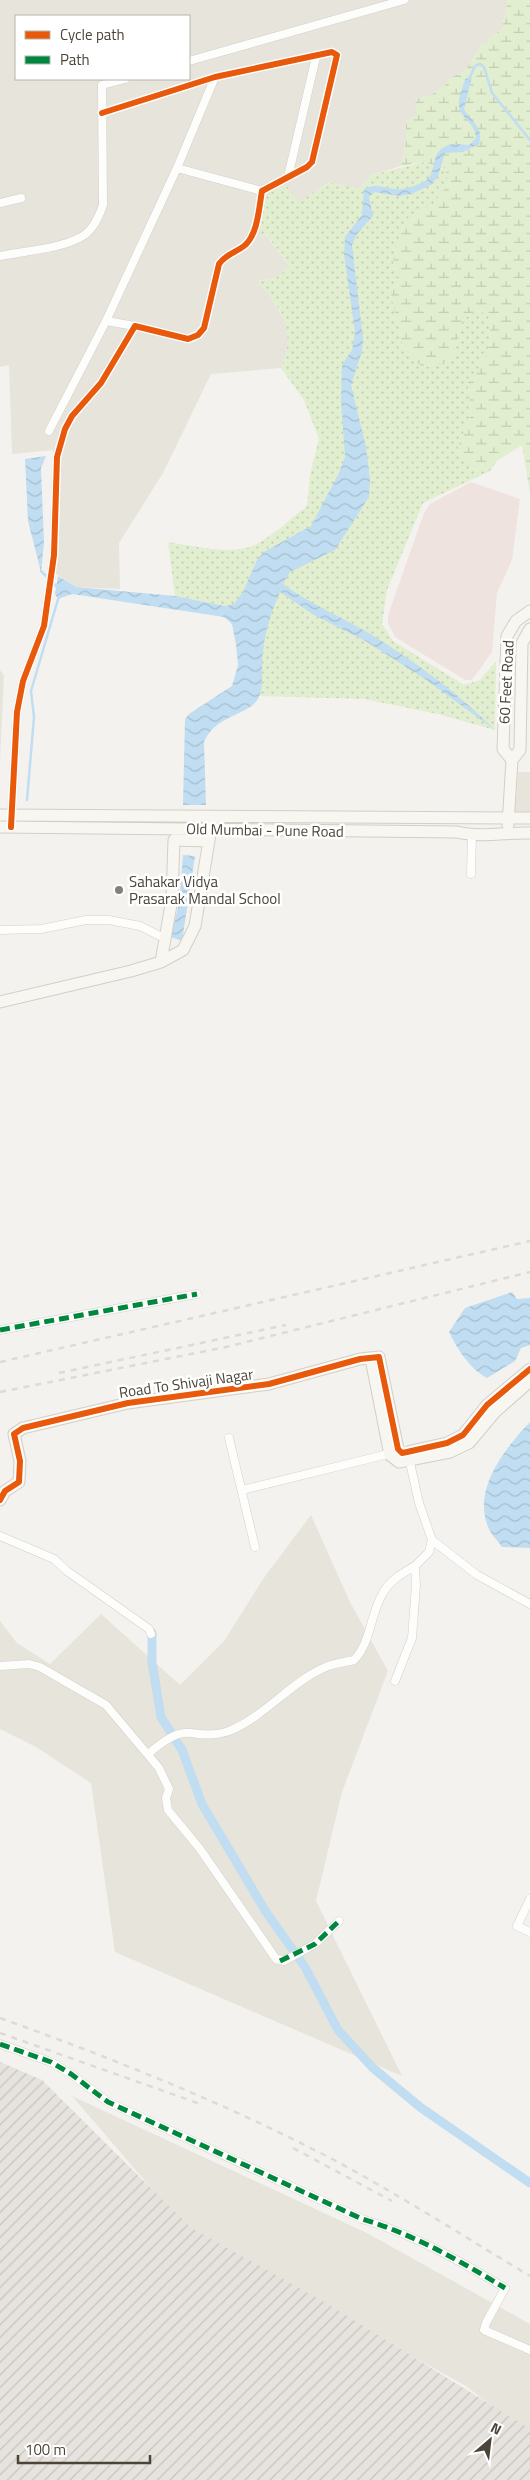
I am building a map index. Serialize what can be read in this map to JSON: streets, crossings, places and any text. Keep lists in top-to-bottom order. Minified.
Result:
{"streets":{"street":["60 Feet Road","Old Mumbai - Pune Road","Road To Shivaji Nagar"]},"crossings":[["60 Feet Road","Old Mumbai - Pune Road"]],"places":["Sahakar Vidya Prasarak Mandal School"],"legend":["Cycle path","Path"],"scale_bar":"100 m","north":"top right"}
